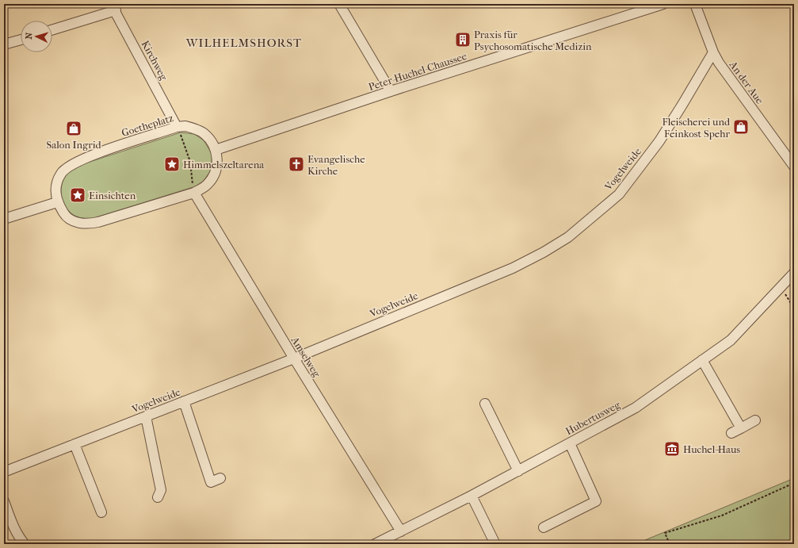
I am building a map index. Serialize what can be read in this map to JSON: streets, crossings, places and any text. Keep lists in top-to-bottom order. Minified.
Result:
{"streets":{"street":["Kirchweg","Peter-Huchel-Chaussee","An der Aue","Goetheplatz","Vogelweide","Amselweg","Hubertusweg"]},"crossings":[["Kirchweg","Goetheplatz"],["Peter-Huchel-Chaussee","Goetheplatz"],["An der Aue","Vogelweide"],["Goetheplatz","Amselweg"],["Vogelweide","Amselweg"],["Amselweg","Hubertusweg"]],"districts":["WILHELMSHORST"],"places":{"building":["Praxis für Psychosomatische Medizin"],"shop":["Fleischerei und Feinkost Spehr","Salon Ingrid"],"place":["Himmelszeltarena","Einsichten"],"church":["Evangelische Kirche"],"museum":["Huchel-Haus"]},"north":"left"}
